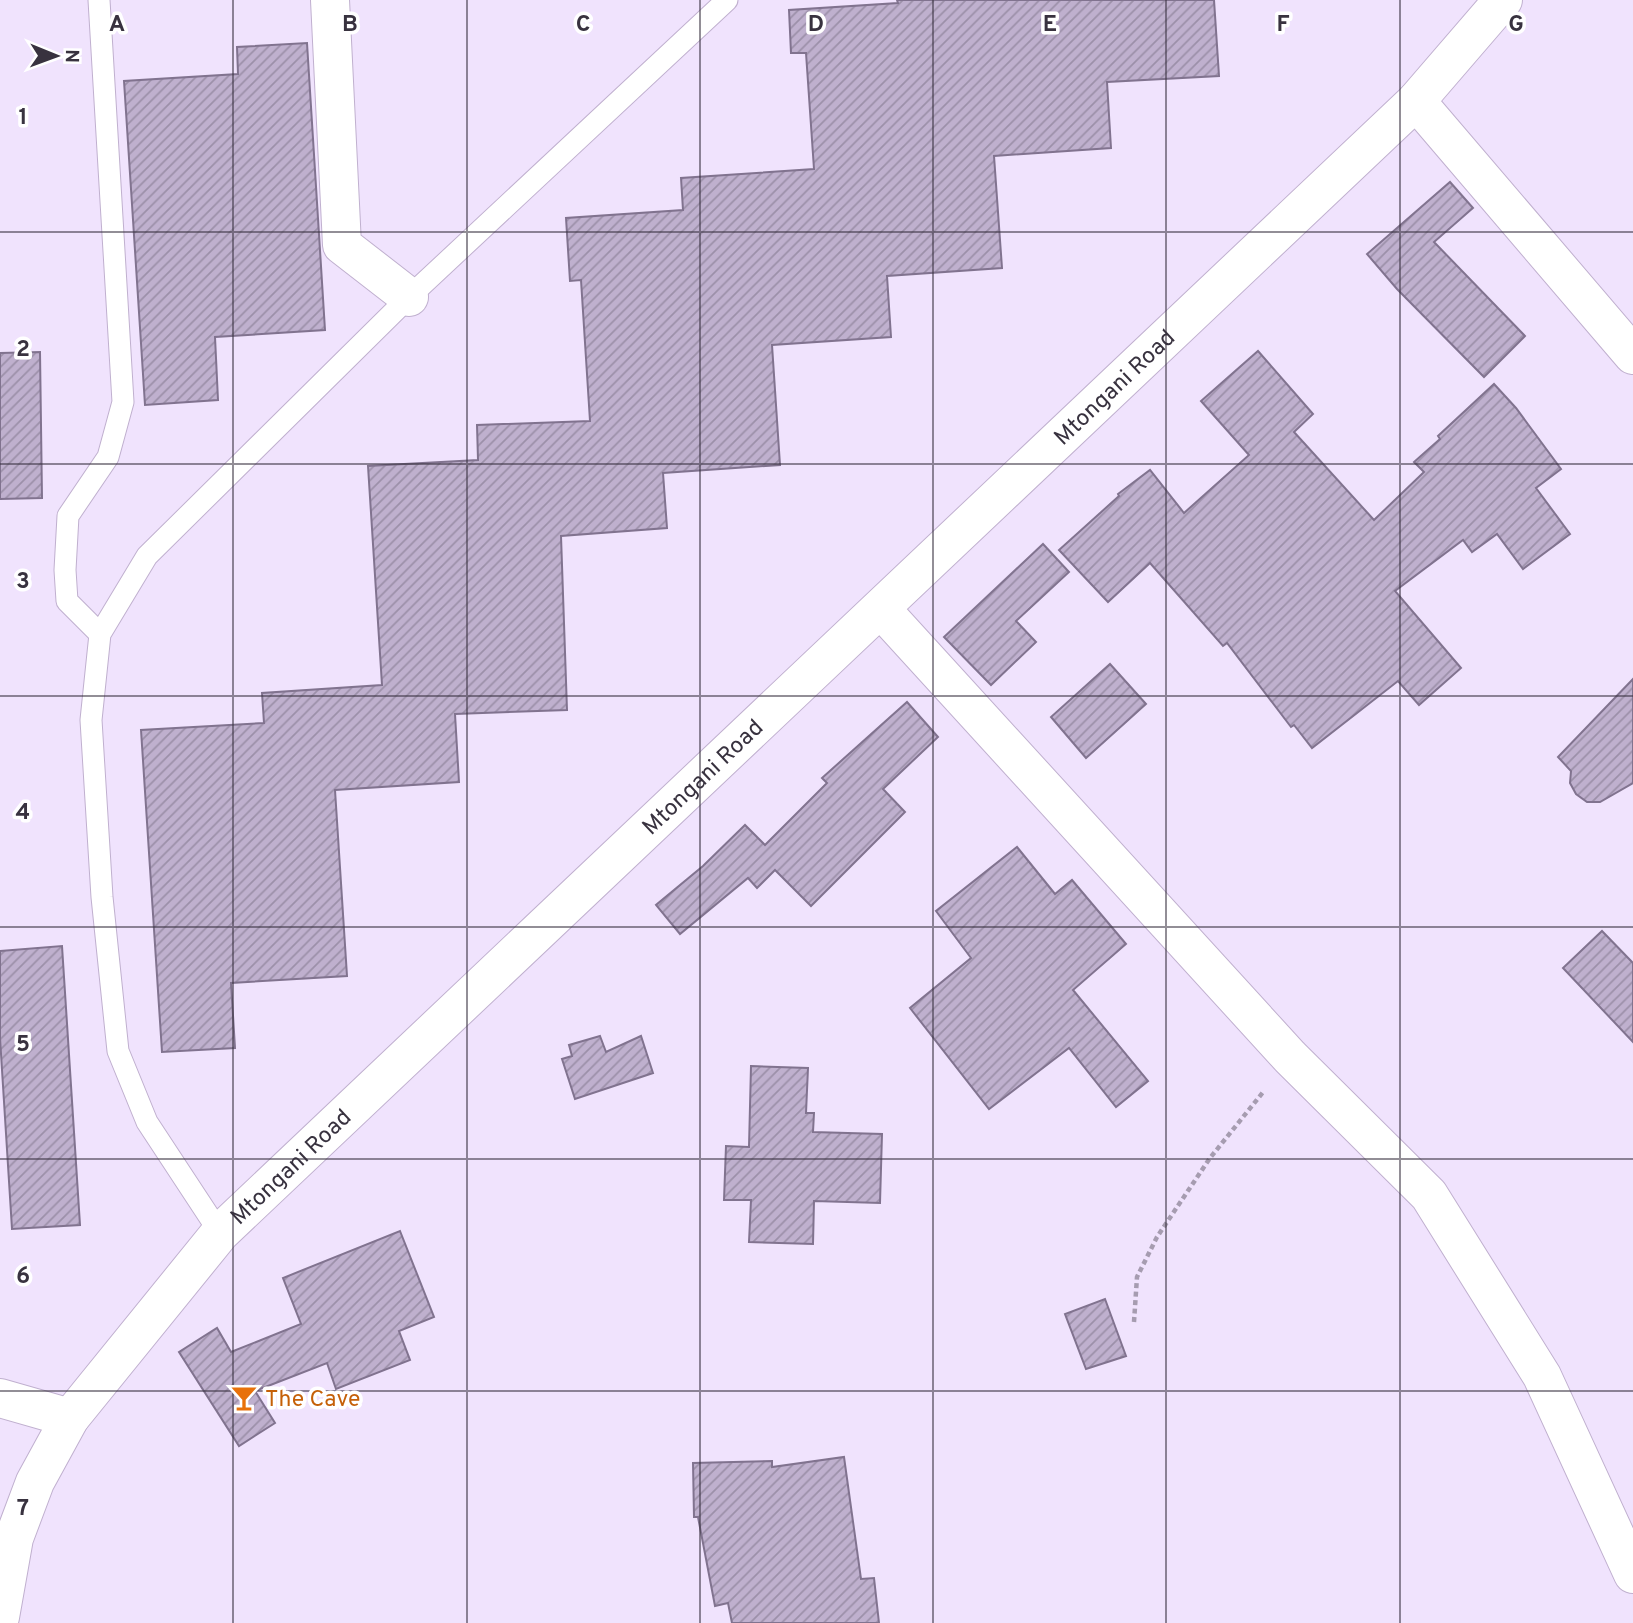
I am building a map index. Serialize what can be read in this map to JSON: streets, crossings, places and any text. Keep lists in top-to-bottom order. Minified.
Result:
{"streets":{"street":["Mtongani Road"]},"places":{"bar":["The Cave"]},"north":"right","grid":{"columns":["A","B","C","D","E","F","G"],"rows":["1","2","3","4","5","6","7"]}}
